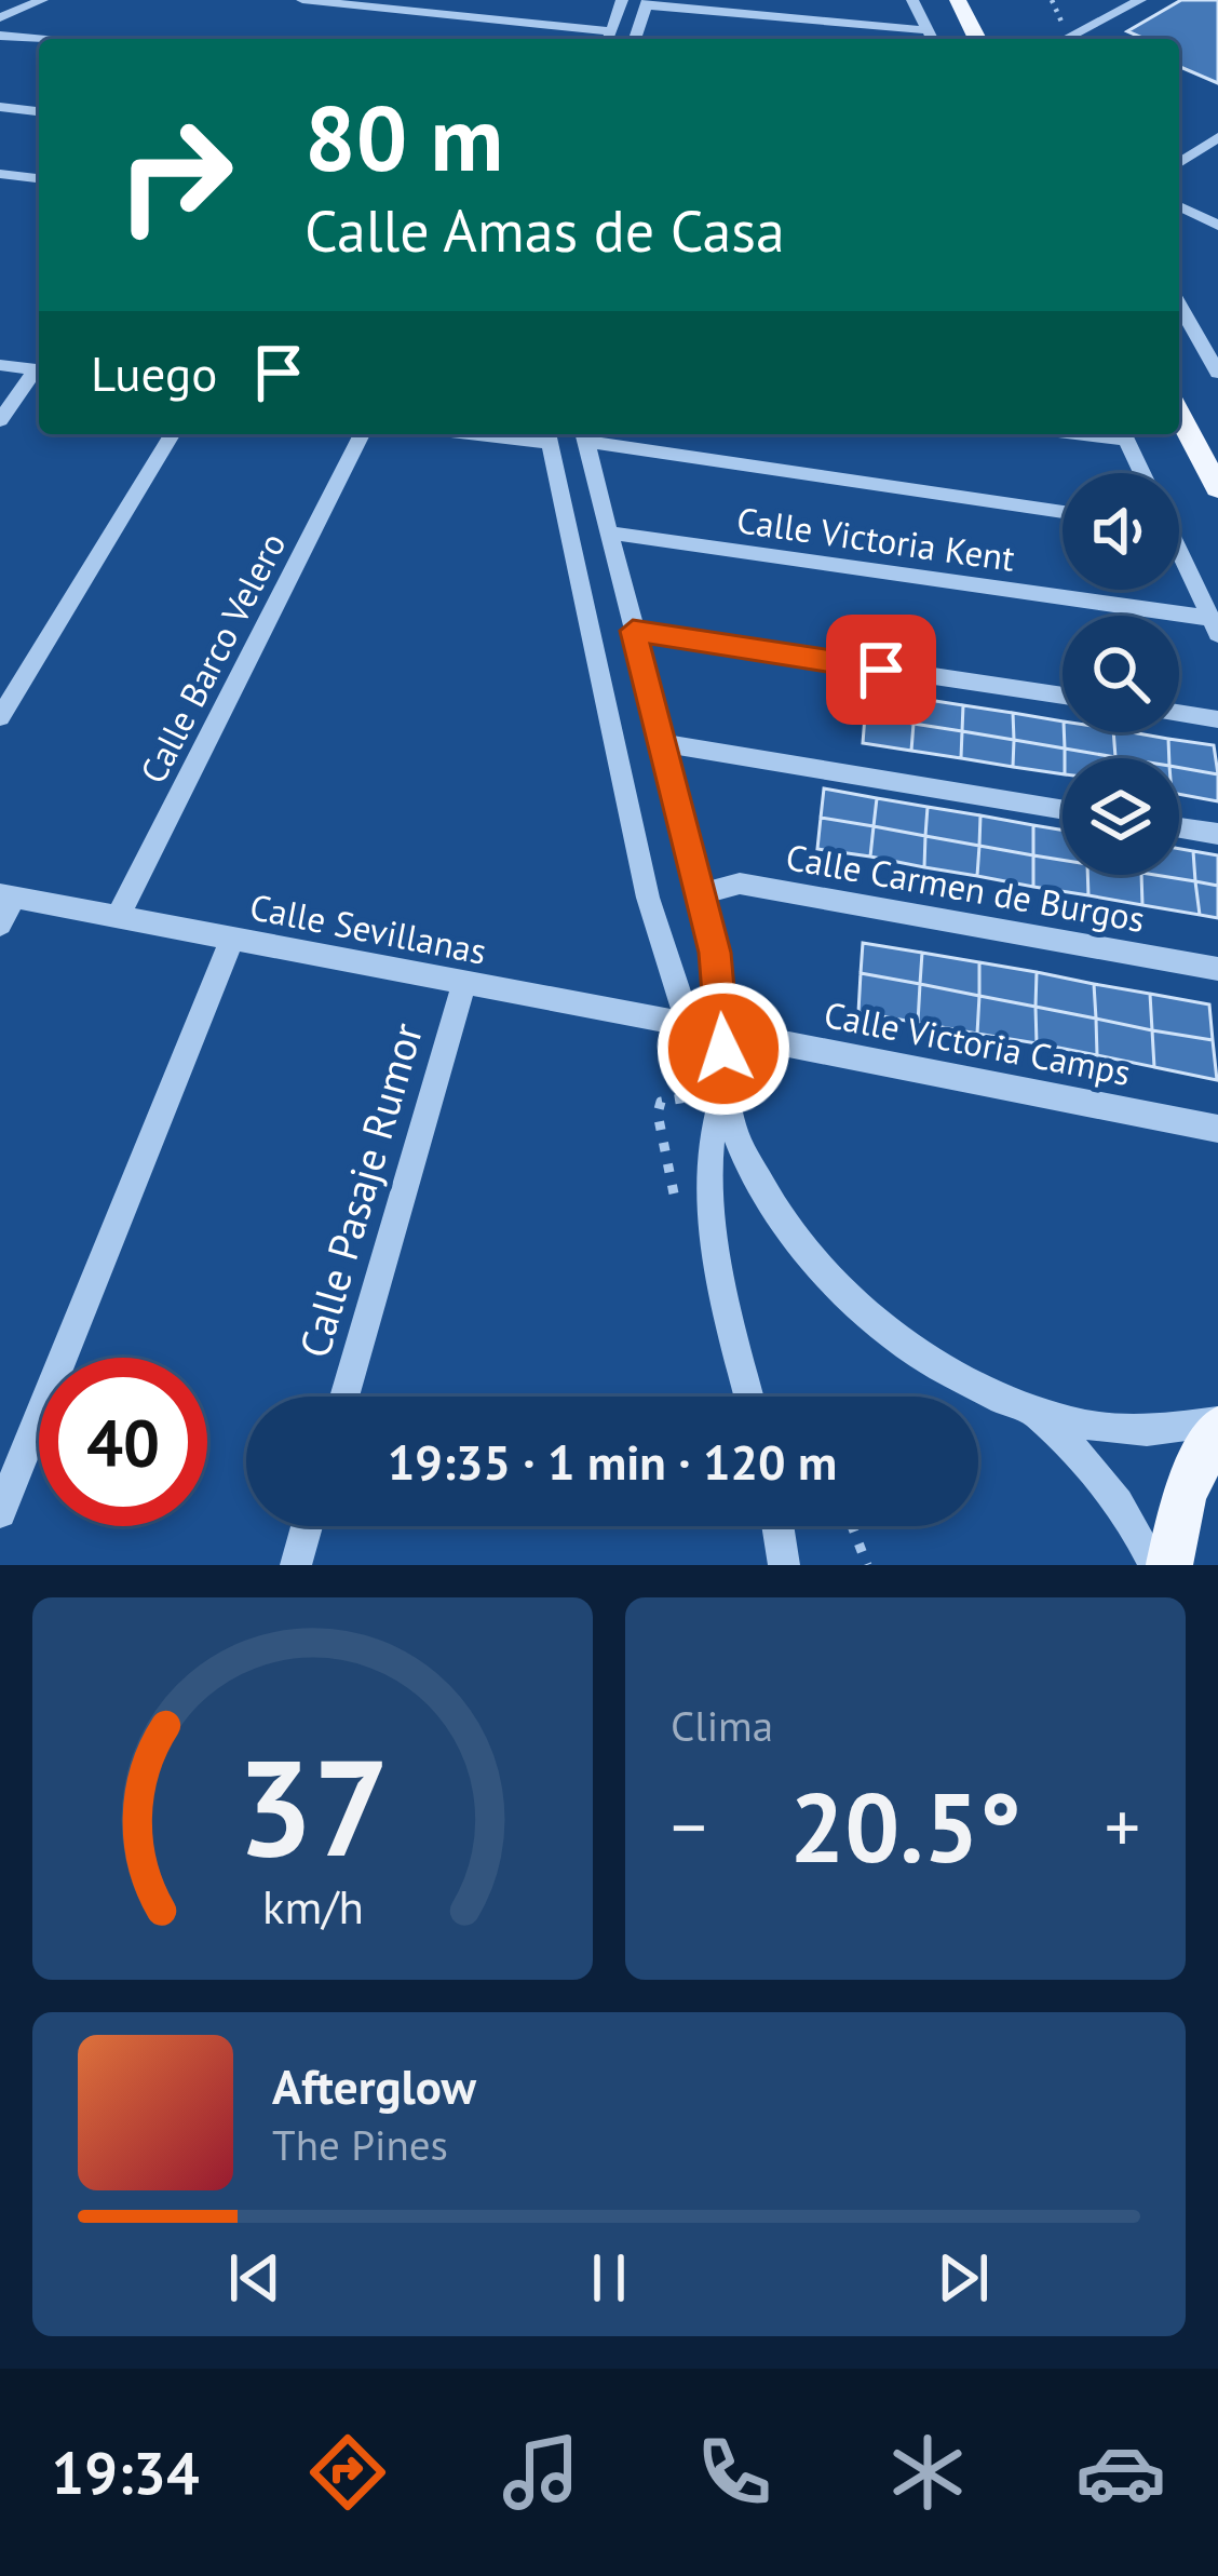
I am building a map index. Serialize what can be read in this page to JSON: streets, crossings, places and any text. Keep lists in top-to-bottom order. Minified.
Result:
{"streets":{"street":["Calle Victoria Kent","Calle Barco Velero","Calle Carmen de Burgos","Calle Sevillanas","Calle Victoria Camps","Calle Pasaje Rumor"]},"crossings":[["Calle Barco Velero","Calle Sevillanas"],["Calle Sevillanas","Calle Victoria Camps"],["Calle Sevillanas","Calle Pasaje Rumor"]],"page":{"turn":["80 m","Calle Amas de Casa"],"then":"Luego","limit":"40","trip":"19:35 · 1 min · 120 m","tile":"Clima","heat":["−","20.5°","+"],"song":["Afterglow","The Pines"],"tabs":"19:34","gauge":["37","km/h"]}}
